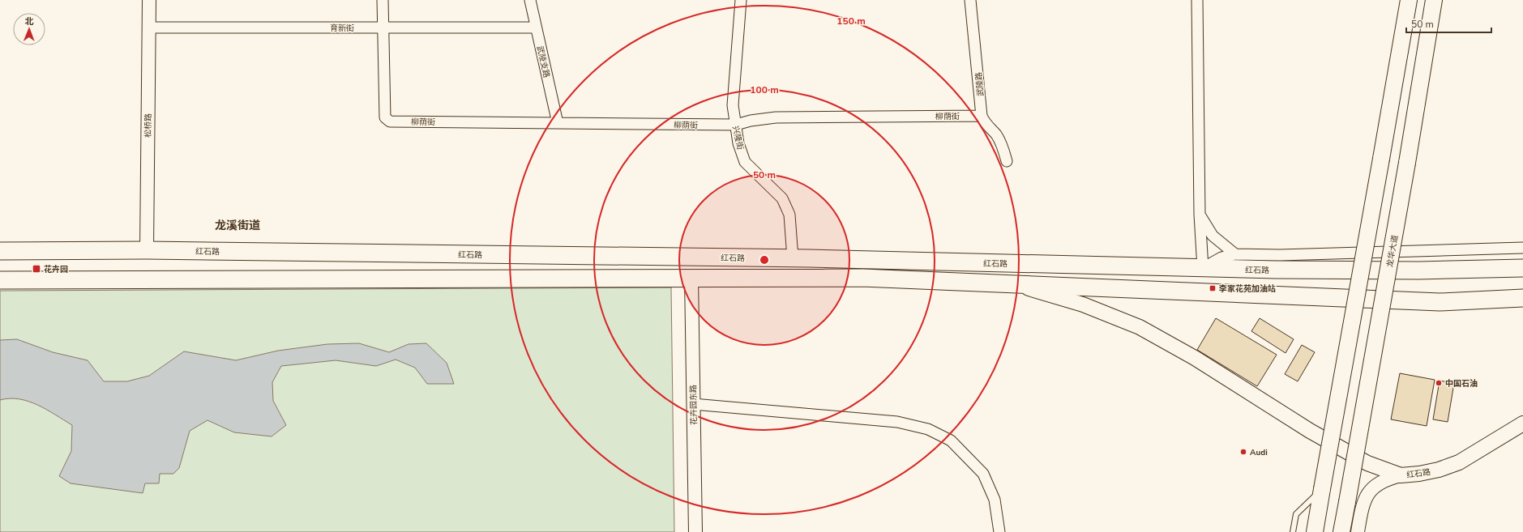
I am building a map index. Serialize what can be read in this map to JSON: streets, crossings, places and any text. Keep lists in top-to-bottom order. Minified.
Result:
{"streets":{"highway":["红石路"],"main road":["龙华大道"],"street":["育新街","武陵支路","武陵路","柳荫街","松桥路","兴隆街","花卉园东路"]},"crossings":[["育新街","武陵支路"],["育新街","柳荫街"],["育新街","松桥路"],["武陵支路","柳荫街"],["武陵路","柳荫街"],["柳荫街","兴隆街"],["松桥路","红石路"],["兴隆街","红石路"],["红石路","花卉园东路"]],"districts":["龙溪街道"],"places":{"transit":["花卉园","李家花苑加油站"],"other":["中国石油","Audi"]},"scale_bar":"50 m","north":"top","rings":["150 m","100 m","50 m"]}
